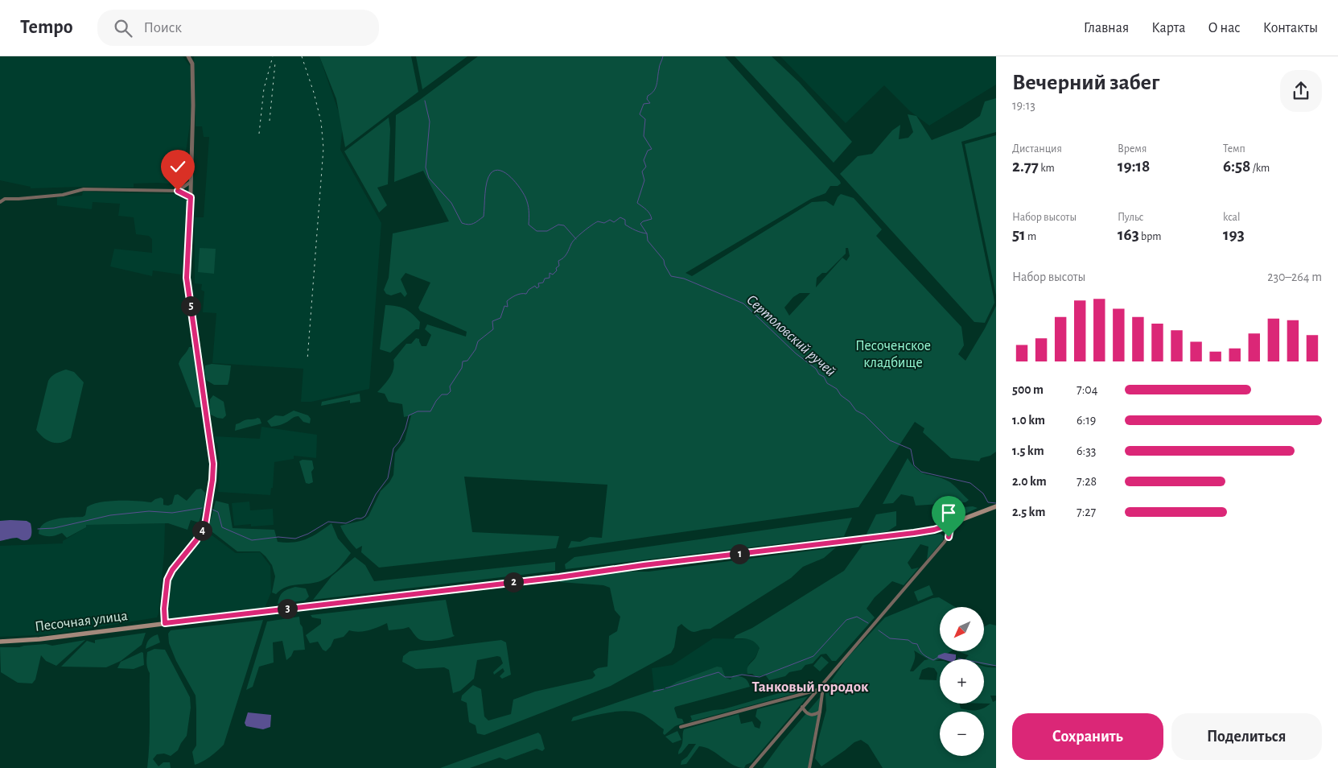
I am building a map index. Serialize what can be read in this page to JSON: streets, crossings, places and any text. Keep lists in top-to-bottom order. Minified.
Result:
{"streets":{"main road":["Песочная улица"]},"districts":["Танковый городок"],"water":["Сертоловский ручей"],"parks":["Песоченское кладбище"],"north":"bottom left","page":{"header":"Tempo","search":"Поиск","nav":["Главная","Карта","О нас","Контакты"],"heading":["Вечерний забег","19:13"],"stats":[["Дистанция","2.77 km"],["Время","19:18"],["Темп","6:58 /km"],["Набор высоты","51 m"],["Пульс","163 bpm"],["kcal","193"]],"chart":["Набор высоты","230–264 m"],"pins":["5","4","1","2","3"],"list":[{"name":"500 m","note":"7:04"},{"name":"1.0 km","note":"6:19"},{"name":"1.5 km","note":"6:33"},{"name":"2.0 km","note":"7:28"},{"name":"2.5 km","note":"7:27"}],"map_buttons":["+","−"],"buttons":["Сохранить","Поделиться"]}}
